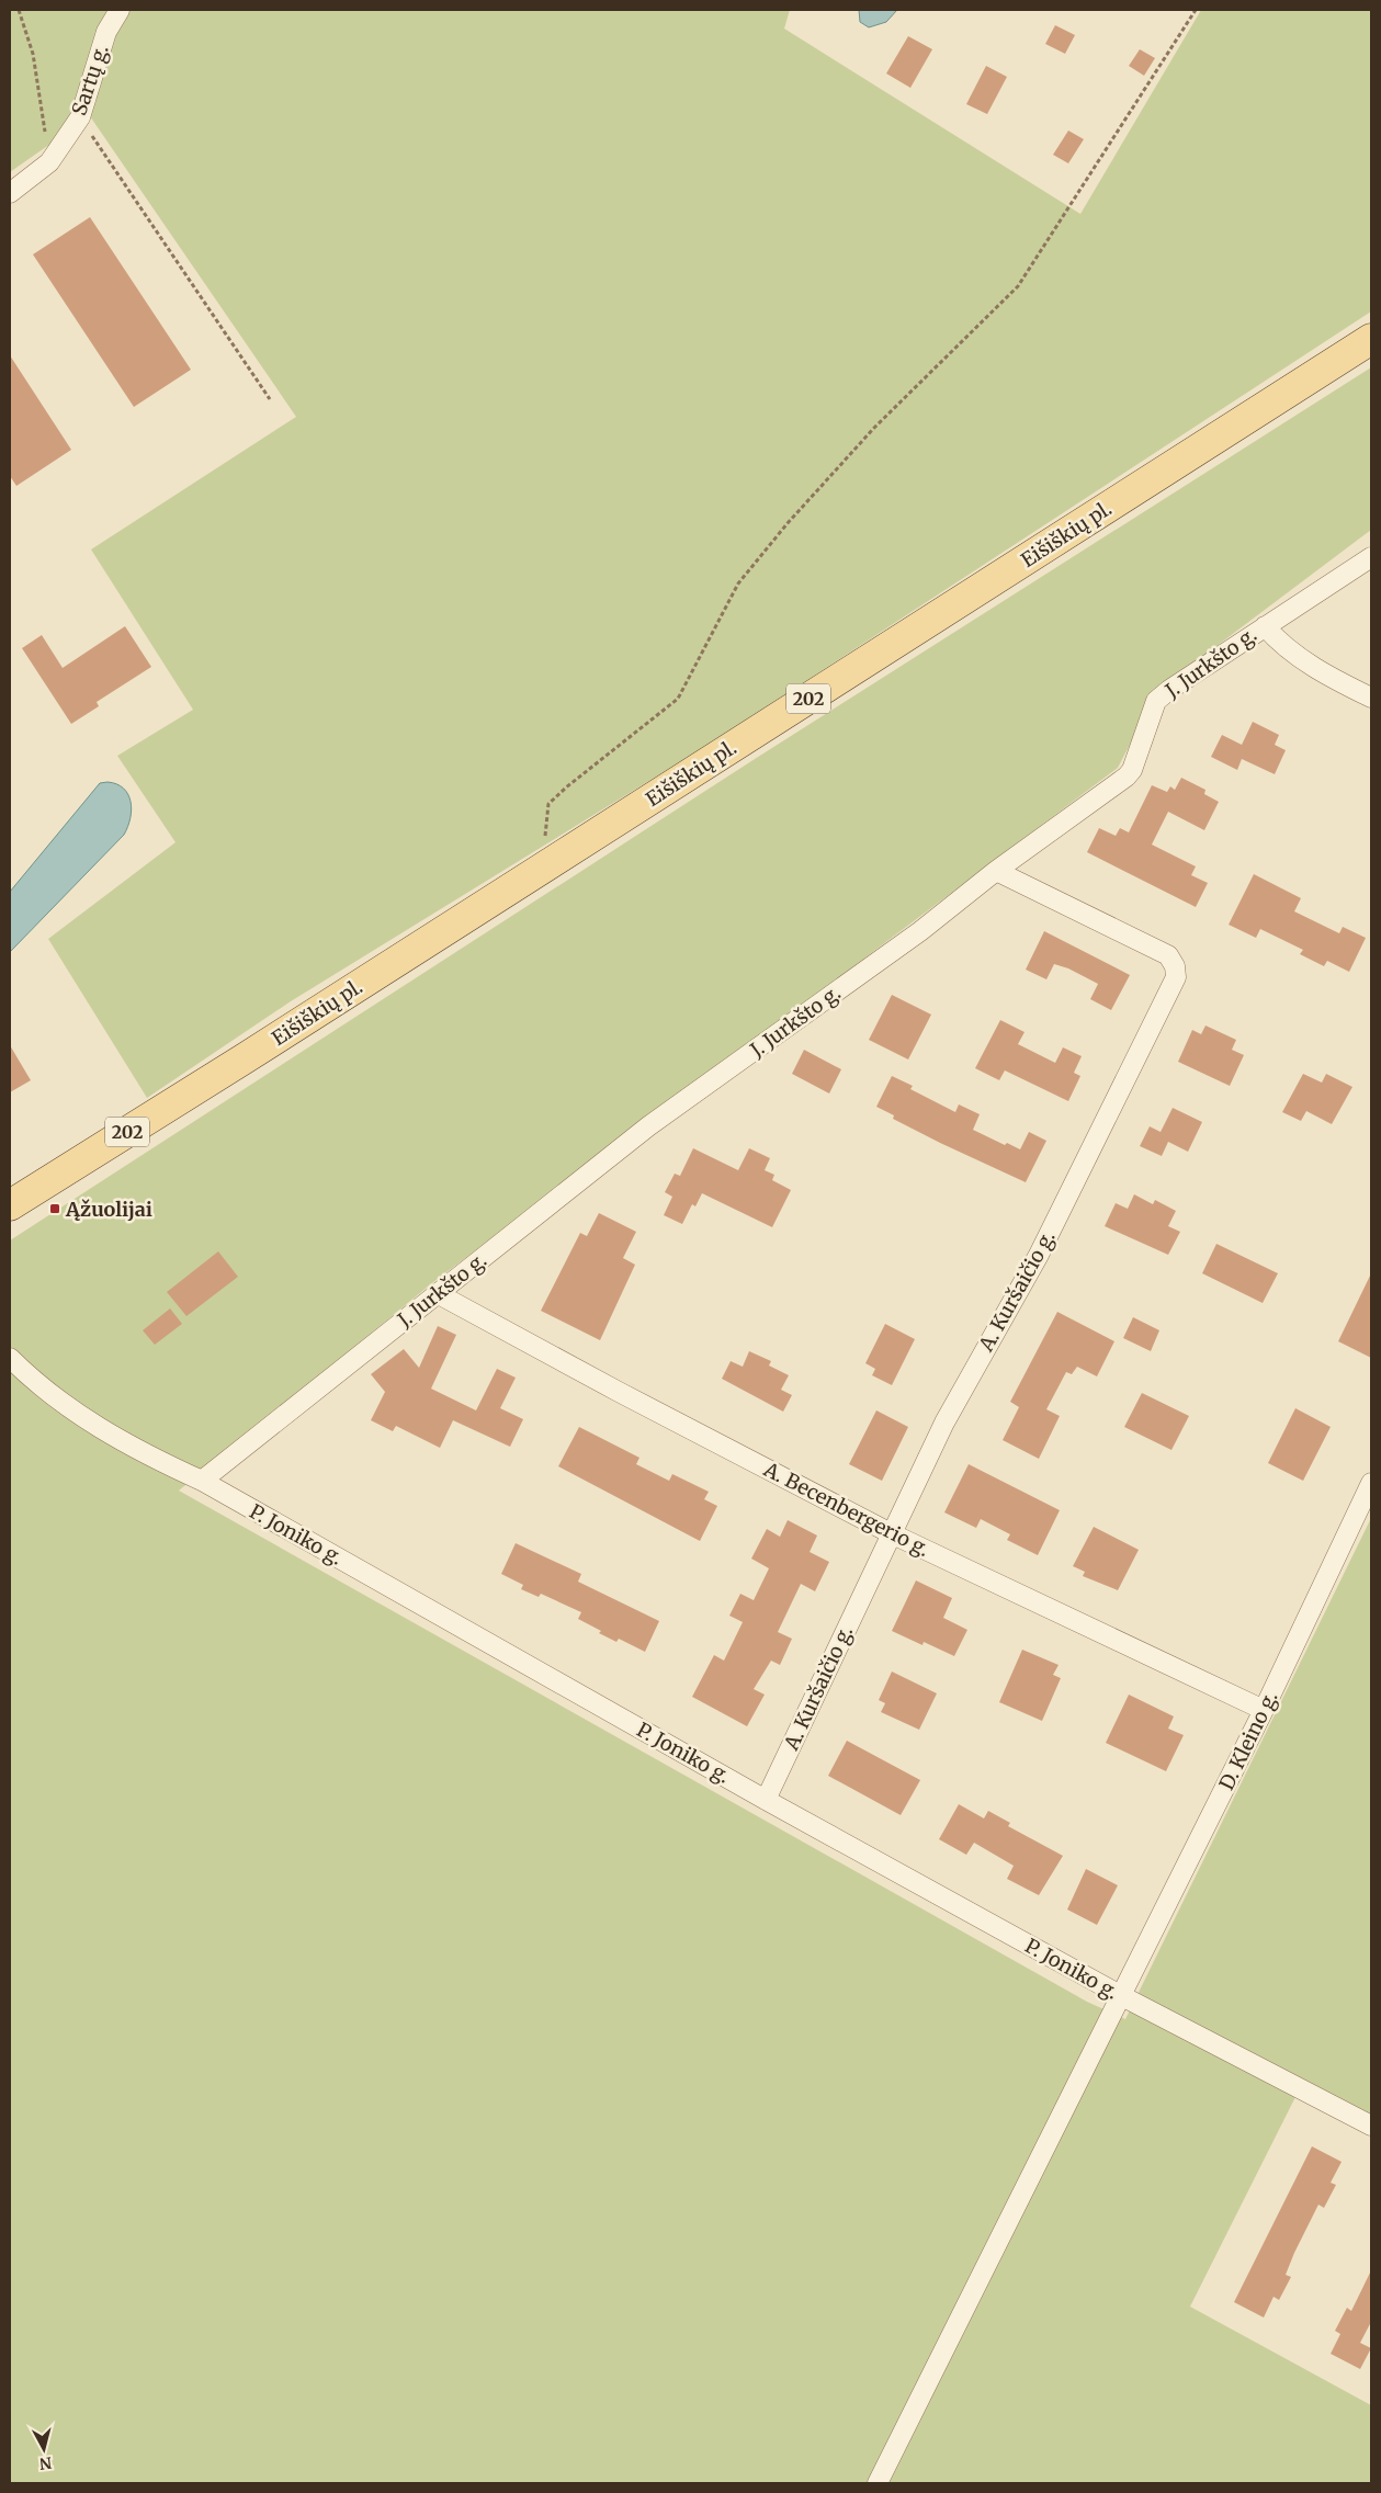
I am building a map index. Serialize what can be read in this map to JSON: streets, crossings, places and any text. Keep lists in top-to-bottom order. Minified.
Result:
{"streets":{"main road":["Eišiškių pl.","202"],"street":["Sartų g.","J. Jurkšto g.","A. Kuršaičio g.","A. Becenbergerio g.","P. Joniko g.","D. Kleino g."]},"crossings":[["J. Jurkšto g.","A. Kuršaičio g."],["J. Jurkšto g.","A. Becenbergerio g."],["J. Jurkšto g.","P. Joniko g."],["A. Kuršaičio g.","A. Becenbergerio g."],["A. Kuršaičio g.","P. Joniko g."],["A. Becenbergerio g.","D. Kleino g."],["P. Joniko g.","D. Kleino g."]],"places":{"transit":["Ąžuolijai"]},"north":"bottom"}
